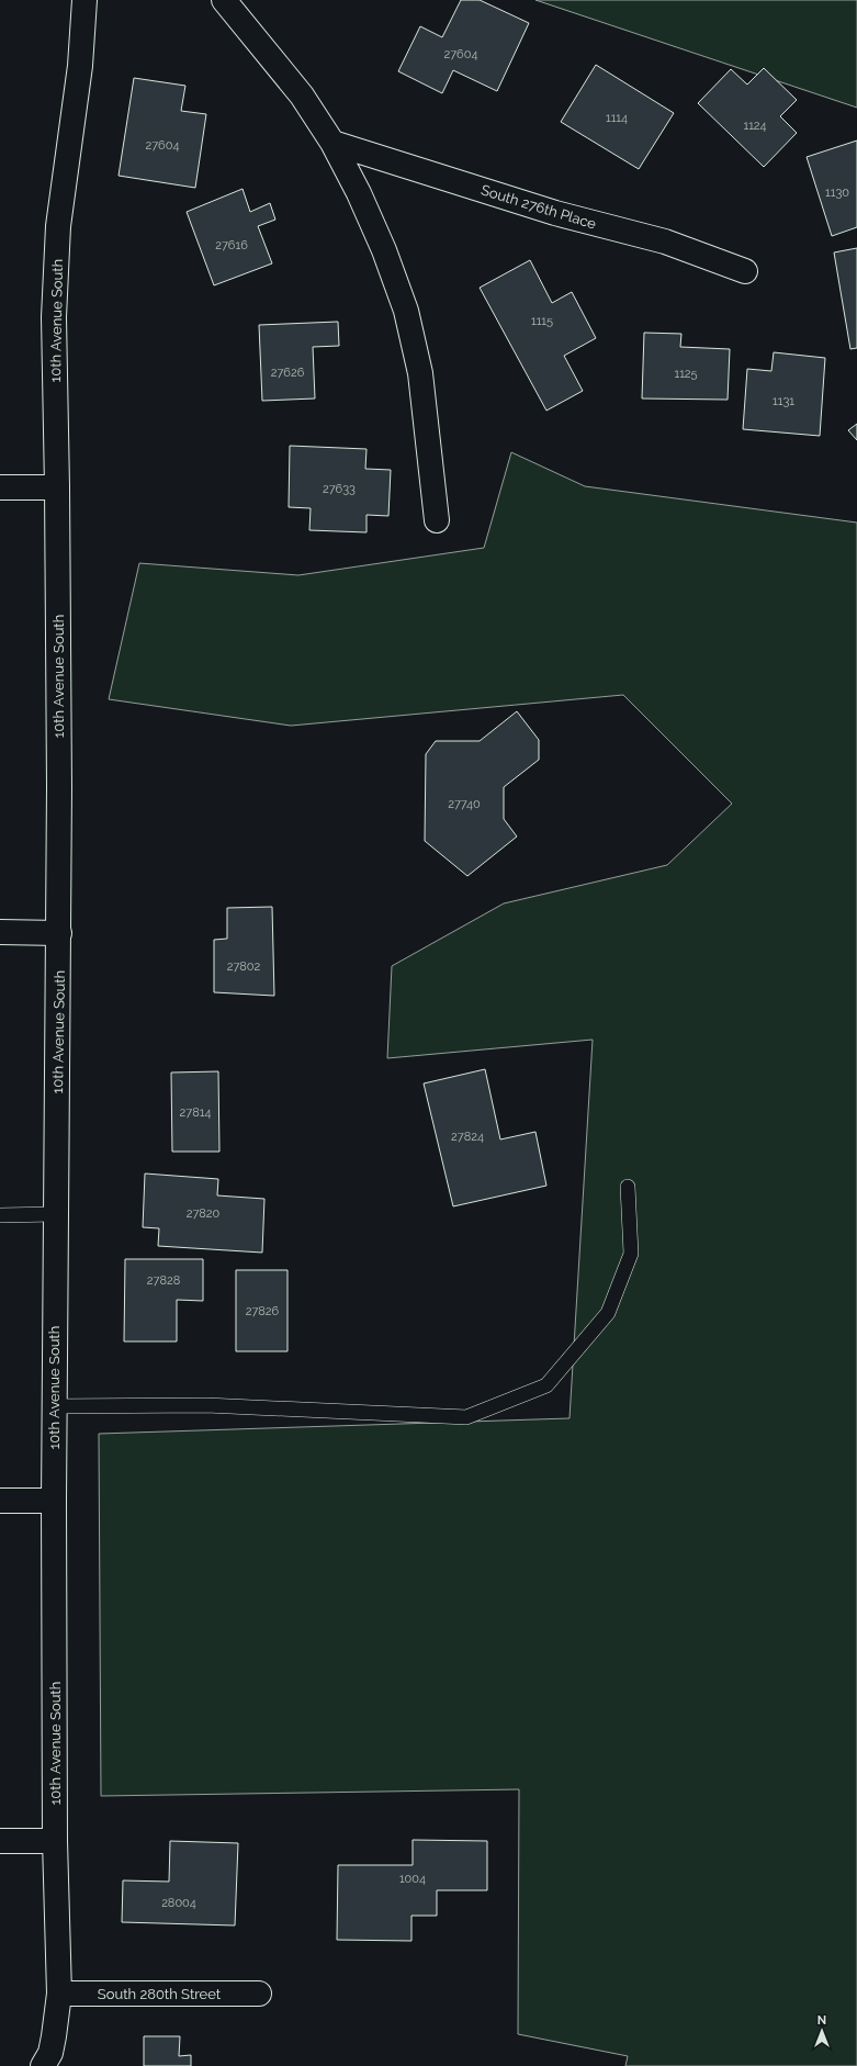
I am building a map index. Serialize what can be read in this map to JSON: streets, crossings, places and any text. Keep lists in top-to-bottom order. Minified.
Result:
{"streets":{"main road":["South 276th Place","10th Avenue South","South 280th Street"]},"crossings":[["10th Avenue South","South 280th Street"]],"house_numbers":["27604","1114","1124","27604","1130","27616","1115","27626","1125","1131","27633","27740","27802","27814","27824","27820","27828","27826","1004","28004"],"north":"top"}
